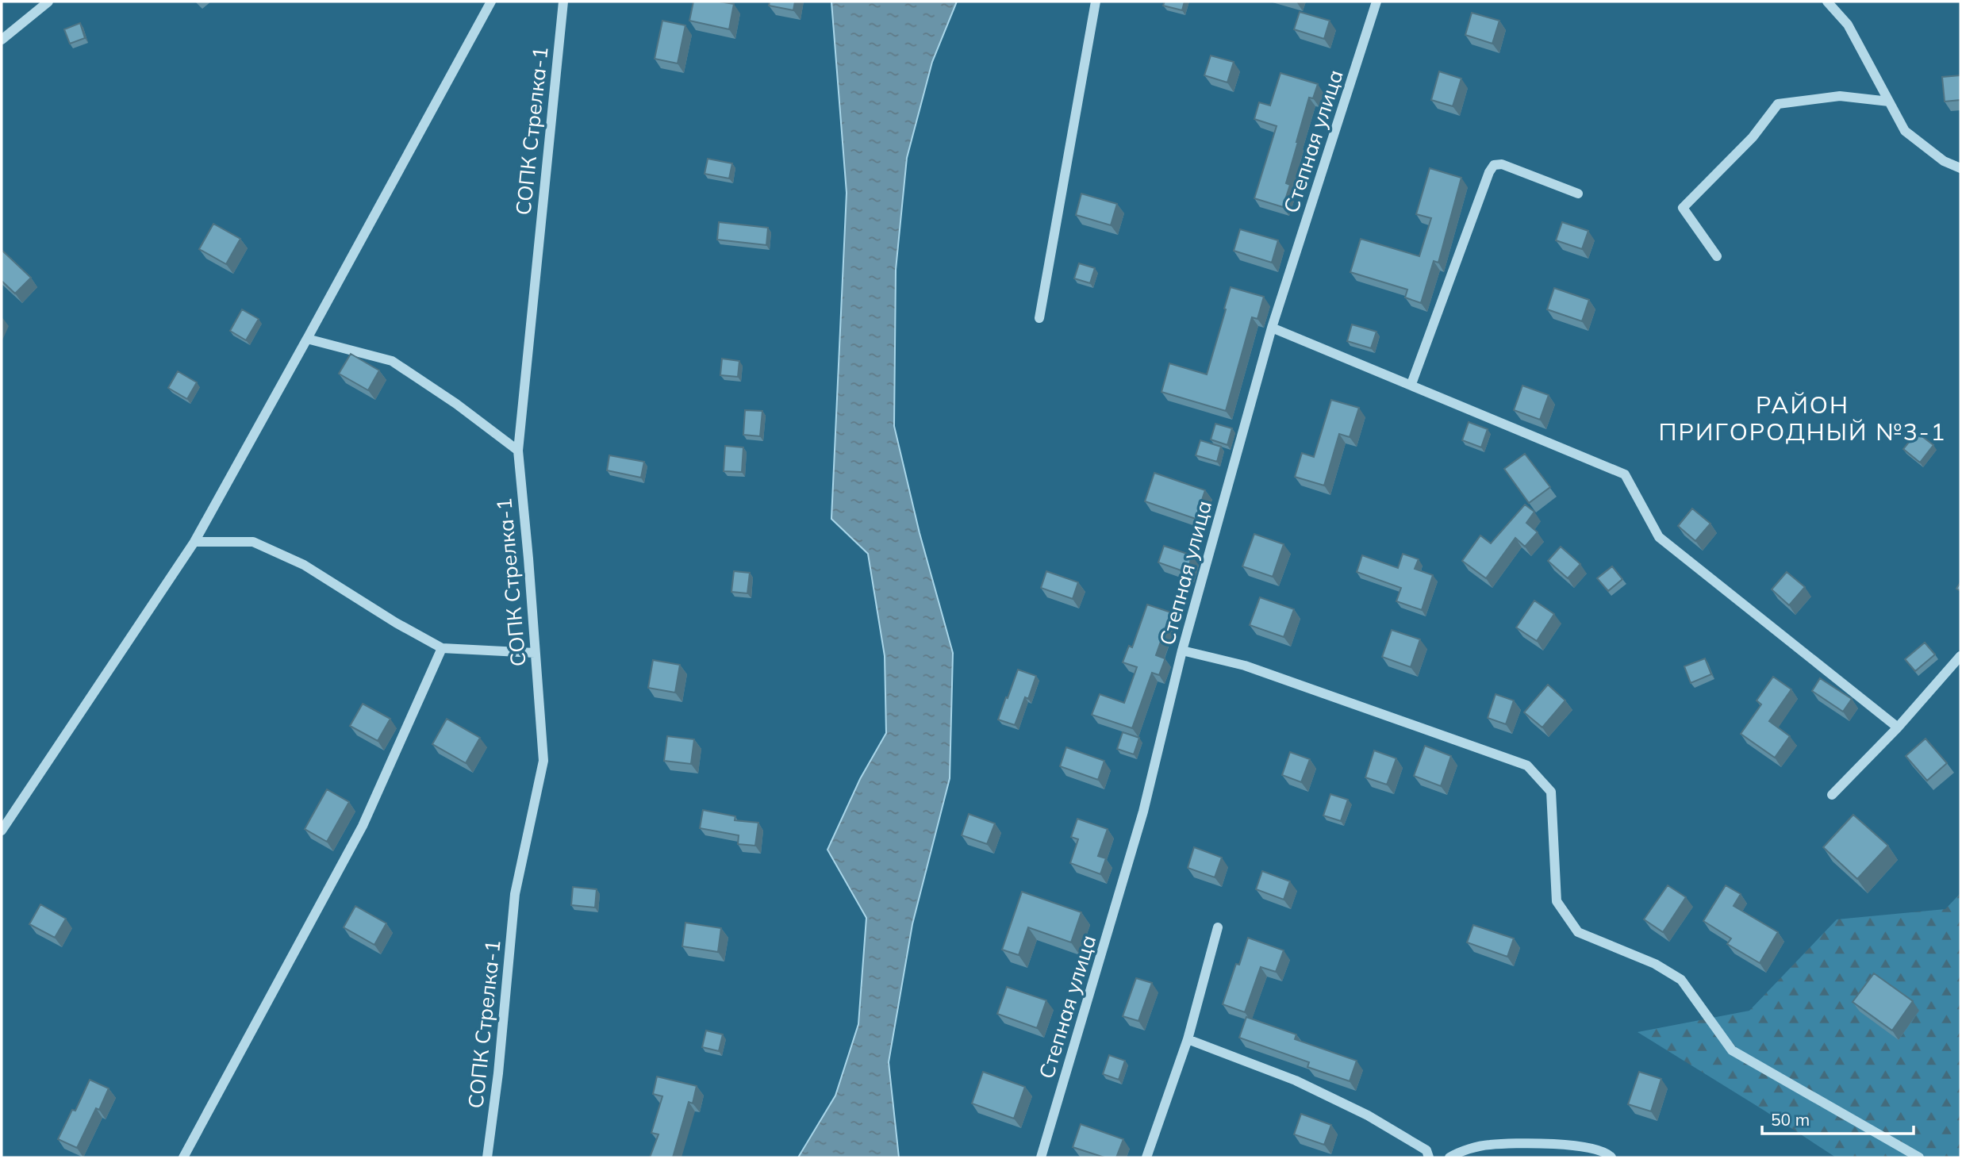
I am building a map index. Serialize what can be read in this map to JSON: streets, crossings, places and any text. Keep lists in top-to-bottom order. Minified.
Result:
{"streets":{"street":["СОПК Стрелка-1","Степная улица"]},"districts":["РАЙОН ПРИГОРОДНЫЙ №3-1"],"scale_bar":"50 m"}
